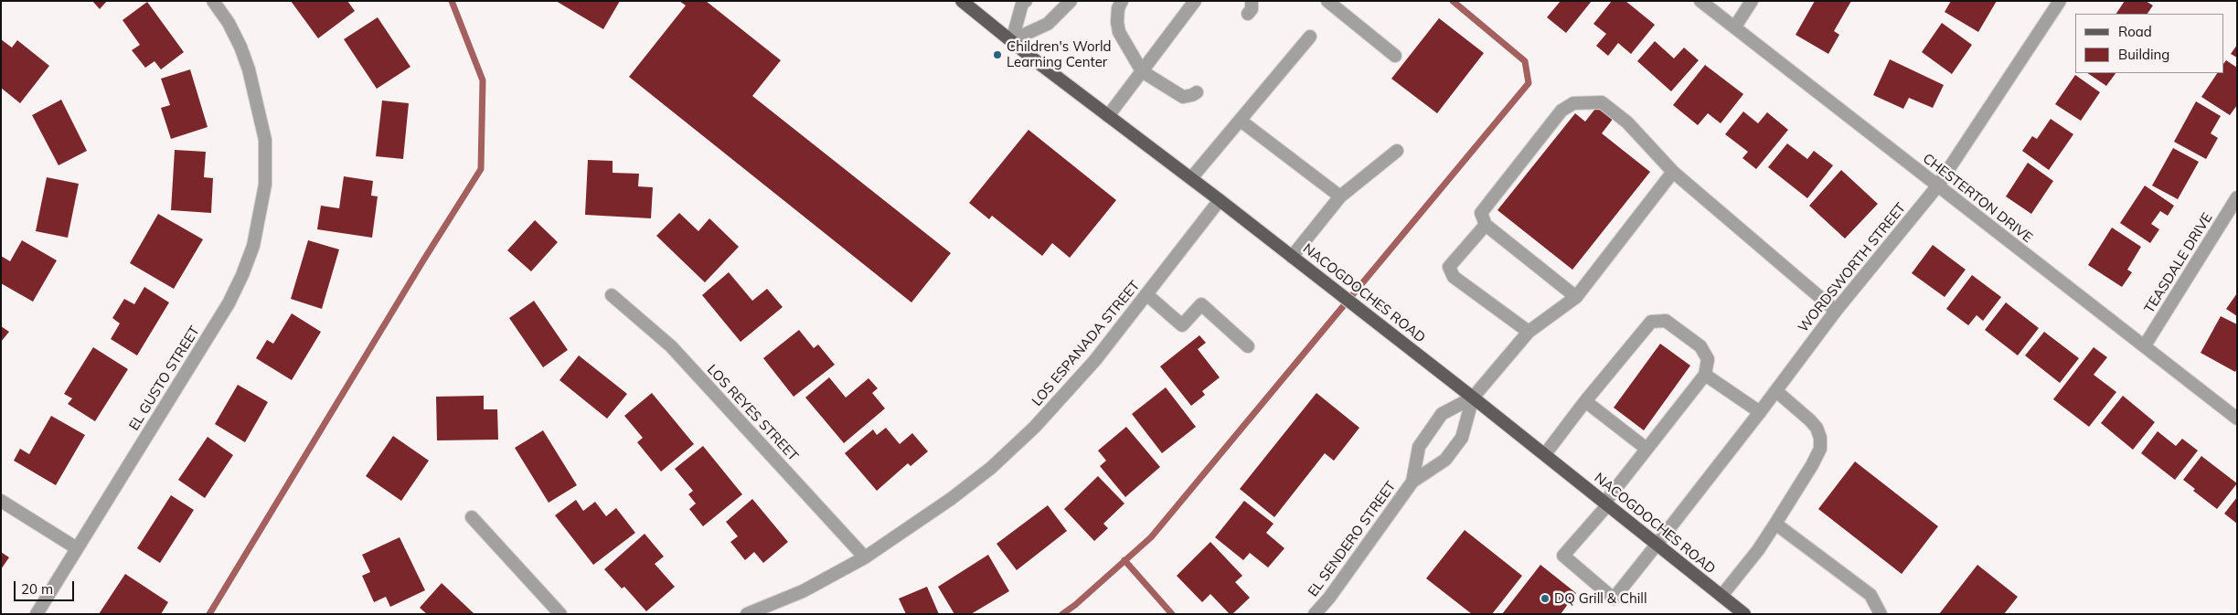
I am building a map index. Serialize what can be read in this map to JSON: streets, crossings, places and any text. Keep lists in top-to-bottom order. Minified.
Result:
{"streets":{"main road":["NACOGDOCHES ROAD"],"street":["CHESTERTON DRIVE","TEASDALE DRIVE","WORDSWORTH STREET","LOS ESPANADA STREET","EL GUSTO STREET","LOS REYES STREET","EL SENDERO STREET"]},"crossings":[["CHESTERTON DRIVE","TEASDALE DRIVE"],["CHESTERTON DRIVE","WORDSWORTH STREET"],["WORDSWORTH STREET","NACOGDOCHES ROAD"],["NACOGDOCHES ROAD","LOS ESPANADA STREET"],["NACOGDOCHES ROAD","EL SENDERO STREET"],["LOS ESPANADA STREET","LOS REYES STREET"]],"places":["Children's World Learning Center","DQ Grill & Chill"],"legend":["Road","Building"],"scale_bar":"20 m"}
